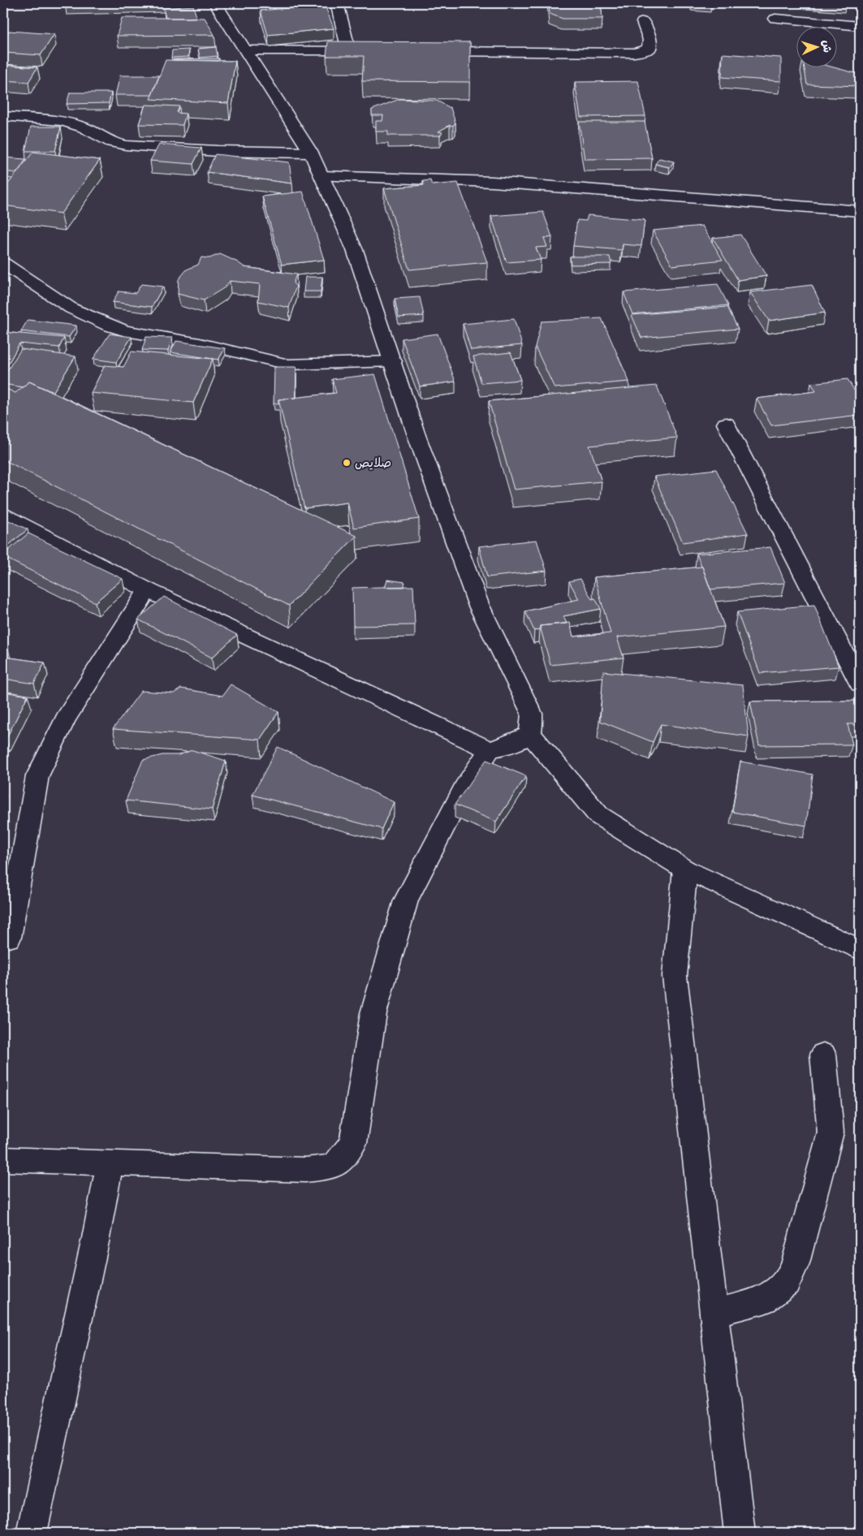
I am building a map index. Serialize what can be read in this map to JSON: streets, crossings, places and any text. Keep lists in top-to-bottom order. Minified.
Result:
{"places":["صلايص"],"north":"right"}
